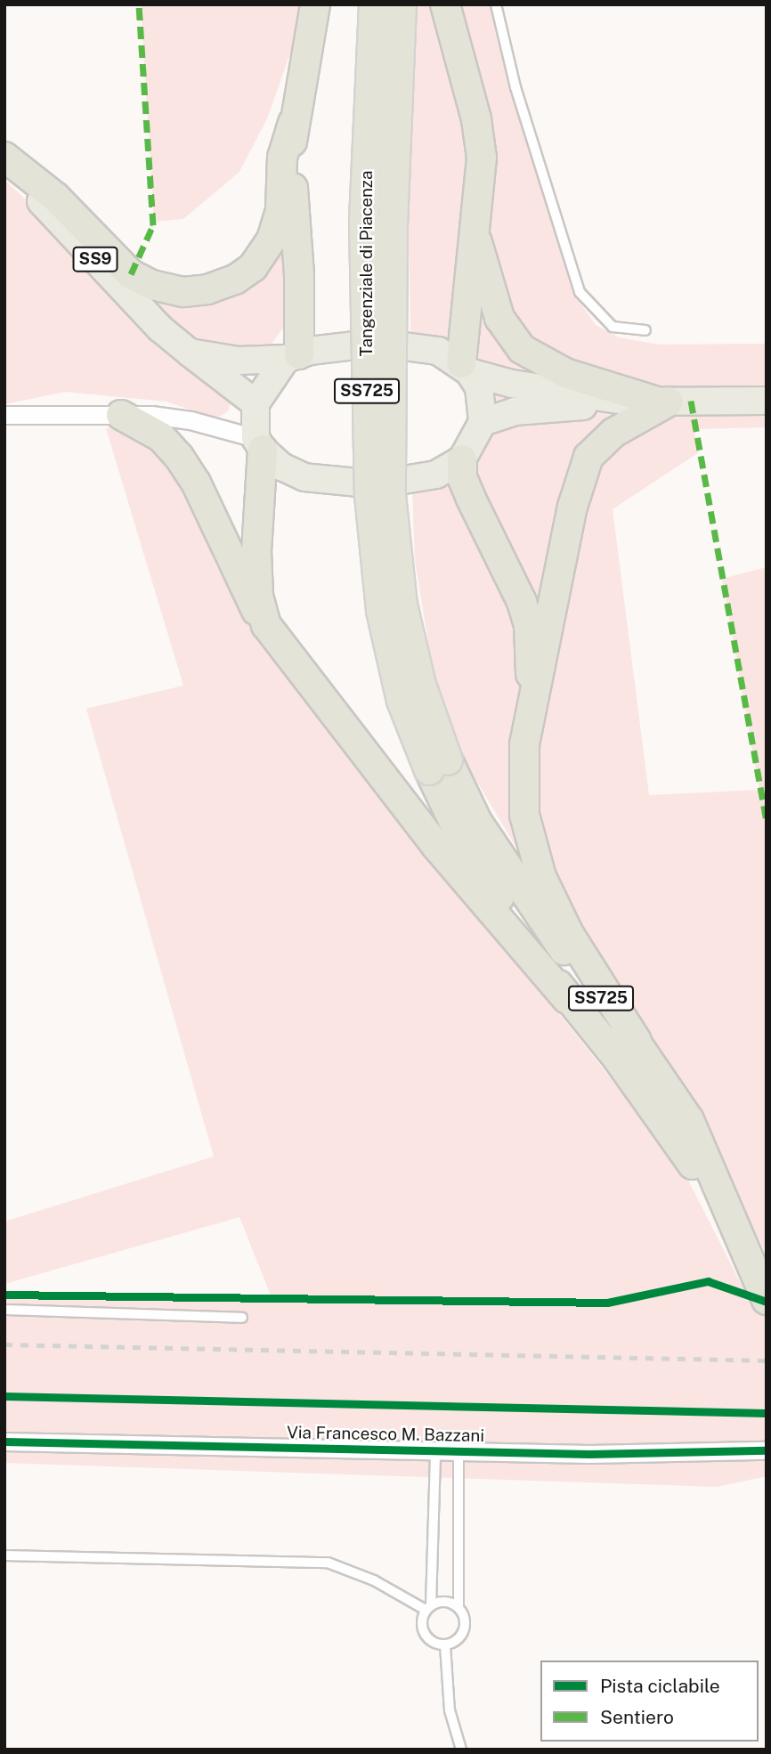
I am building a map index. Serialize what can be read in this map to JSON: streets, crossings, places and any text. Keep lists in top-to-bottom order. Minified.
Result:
{"streets":{"highway":["Tangenziale di Piacenza","SS725"],"main road":["SS9"],"street":["Via Francesco M. Bazzani"]},"legend":["Pista ciclabile","Sentiero"]}
